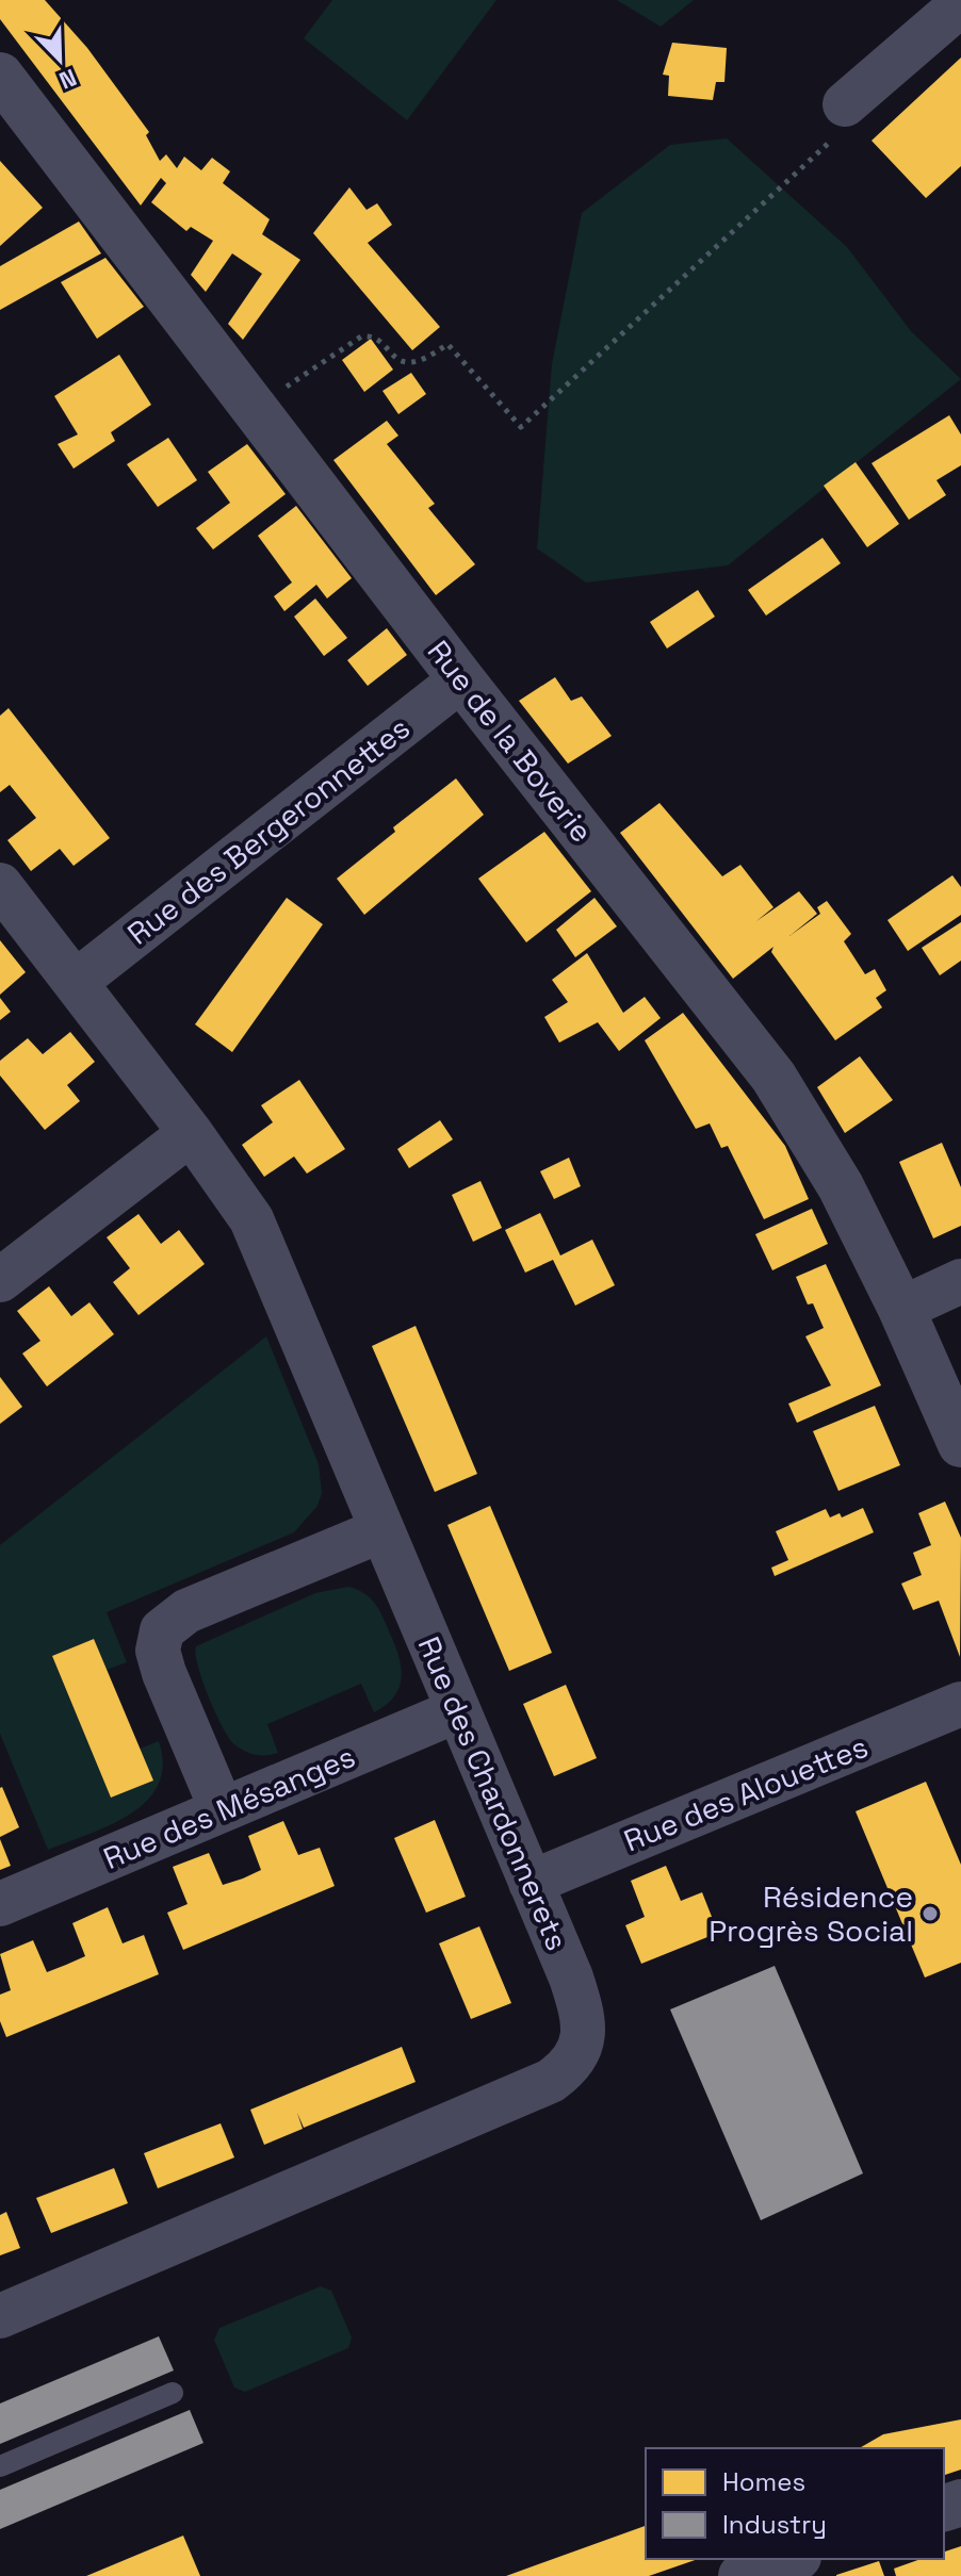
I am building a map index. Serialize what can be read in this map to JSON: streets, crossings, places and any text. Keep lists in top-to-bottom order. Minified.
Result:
{"streets":{"street":["Rue de la Boverie","Rue des Bergeronnettes","Rue des Chardonnerets","Rue des Alouettes","Rue des Mésanges"]},"crossings":[["Rue de la Boverie","Rue des Bergeronnettes"],["Rue des Bergeronnettes","Rue des Chardonnerets"],["Rue des Chardonnerets","Rue des Alouettes"],["Rue des Chardonnerets","Rue des Mésanges"]],"places":["Résidence Progrès Social"],"legend":["Homes","Industry"],"north":"bottom right"}
